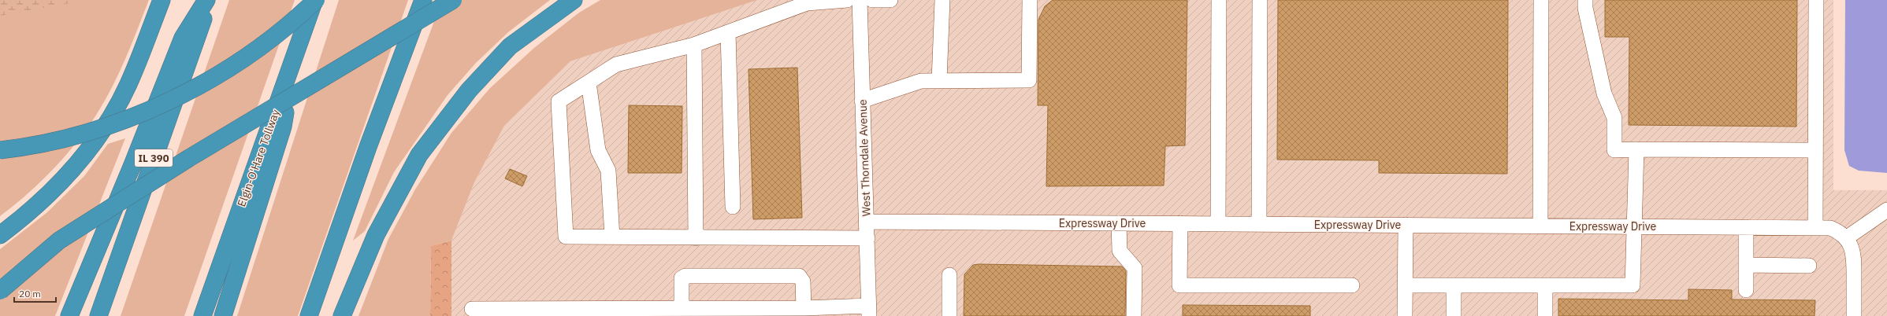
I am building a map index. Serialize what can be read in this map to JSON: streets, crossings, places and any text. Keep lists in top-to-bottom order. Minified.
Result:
{"streets":{"highway":["IL 390","Elgin-O'Hare Tollway"],"street":["West Thorndale Avenue","Expressway Drive"]},"crossings":[["West Thorndale Avenue","Expressway Drive"]],"scale_bar":"20 m"}
